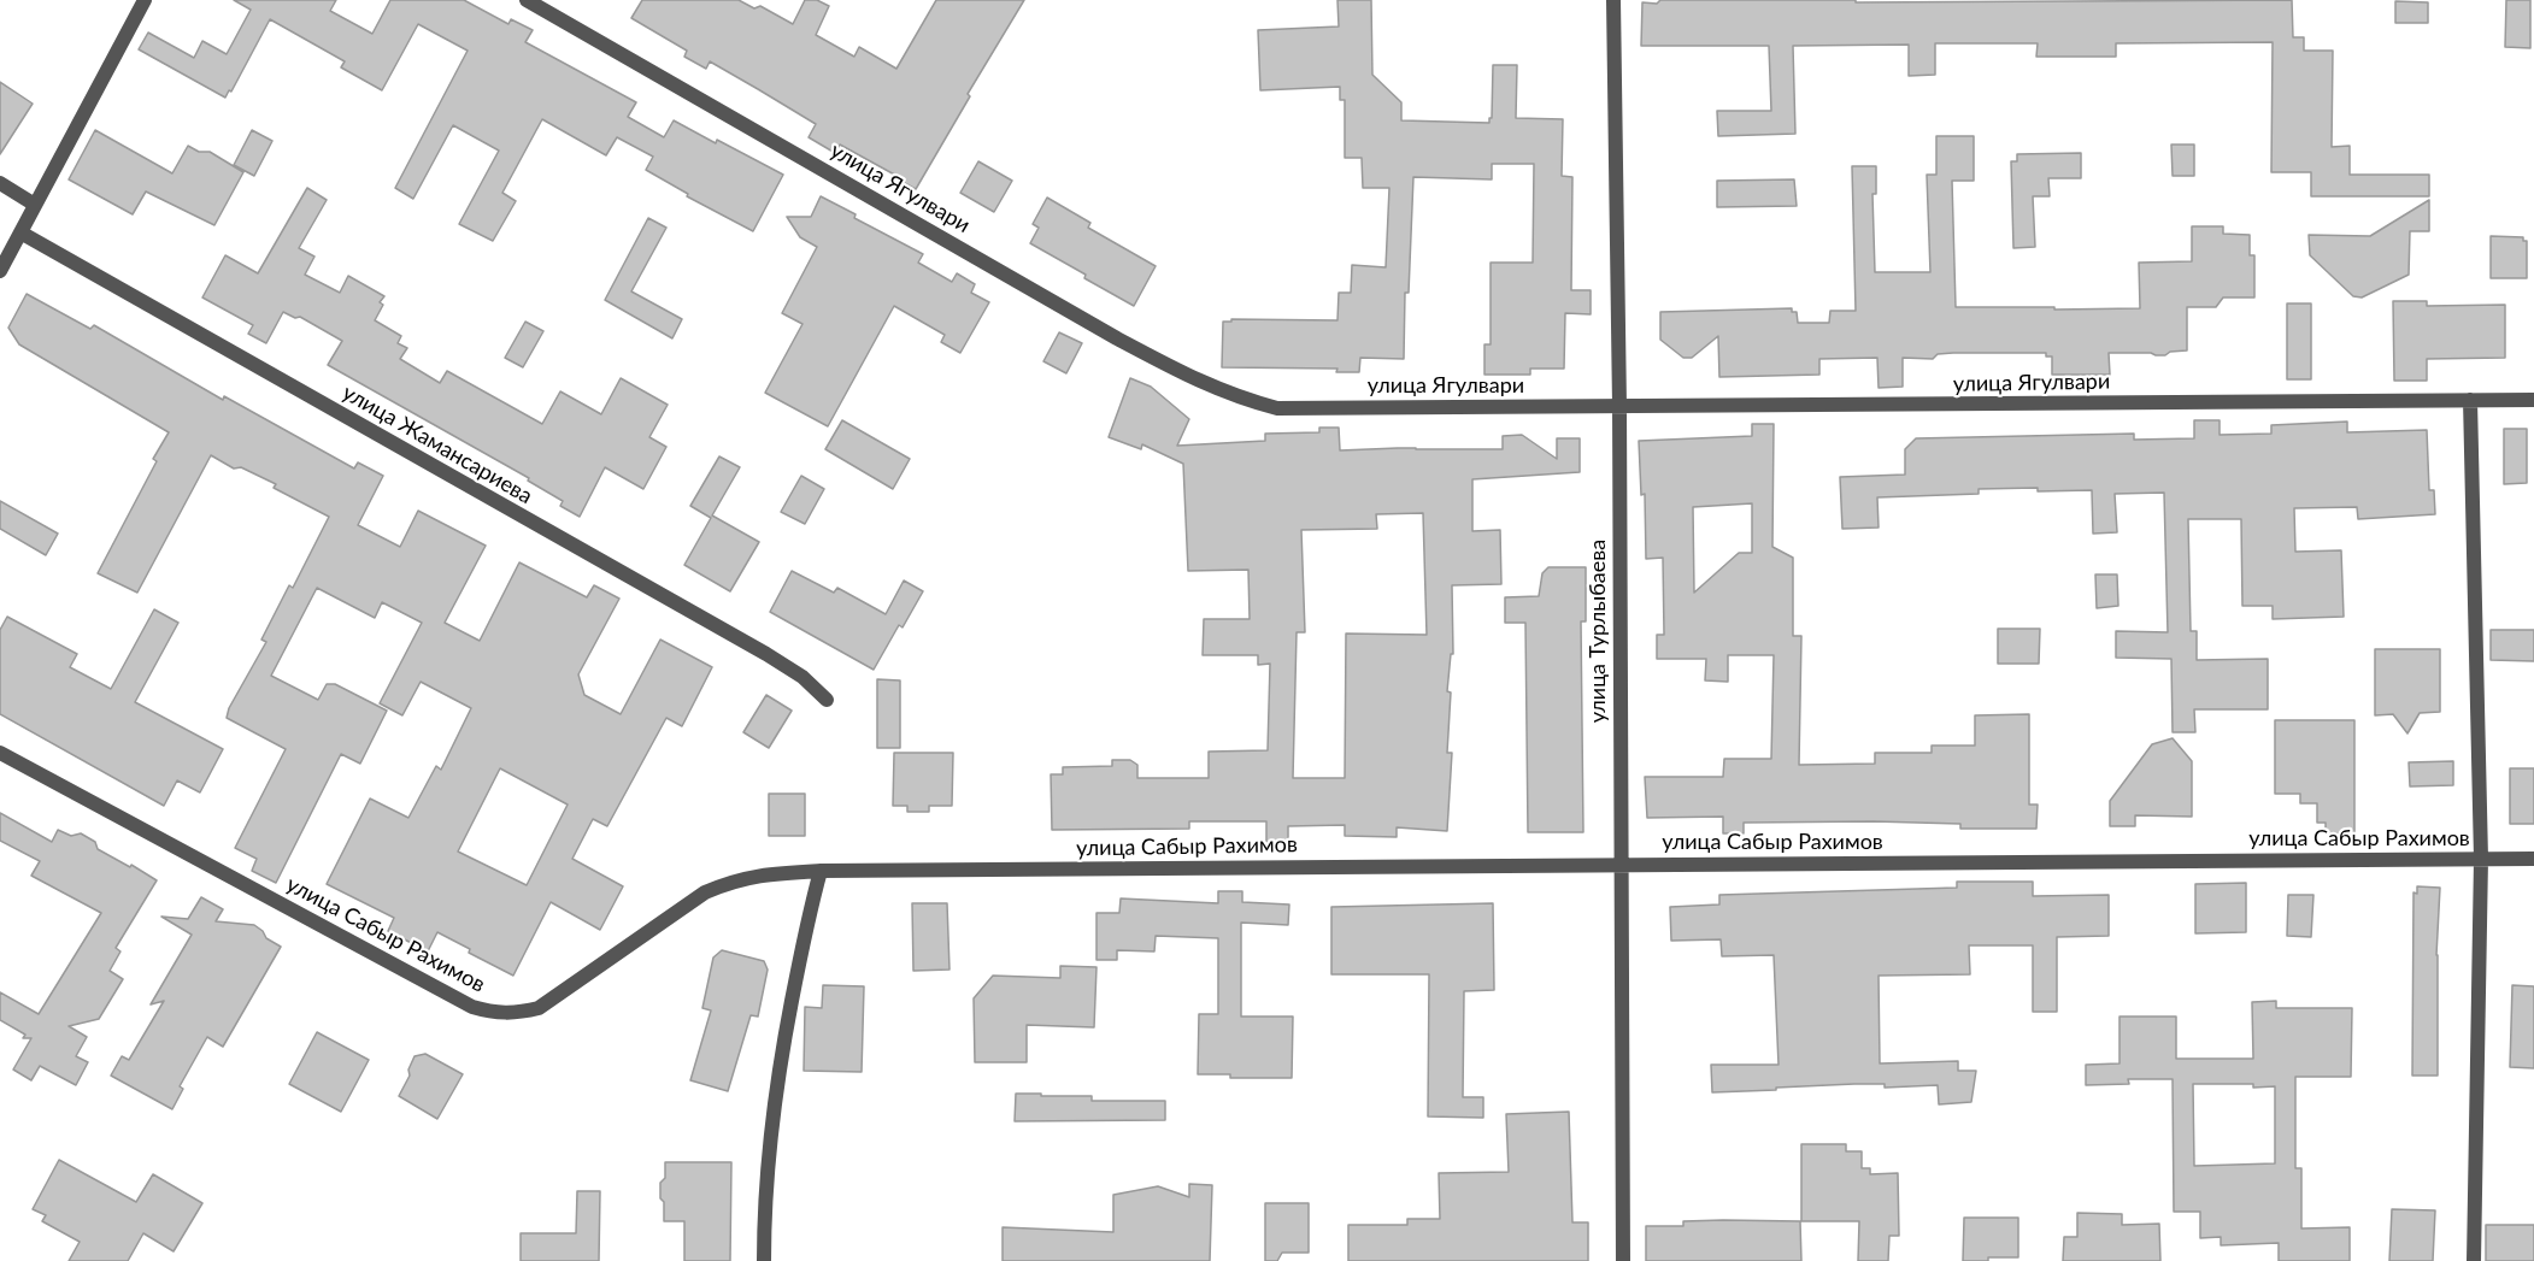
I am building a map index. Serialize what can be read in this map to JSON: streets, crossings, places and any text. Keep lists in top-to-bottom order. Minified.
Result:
{"streets":{"street":["улица Ягулвари","улица Жамансариева","улица Турлыбаева","улица Сабыр Рахимов"]},"crossings":[["улица Ягулвари","улица Турлыбаева"],["улица Турлыбаева","улица Сабыр Рахимов"]]}
